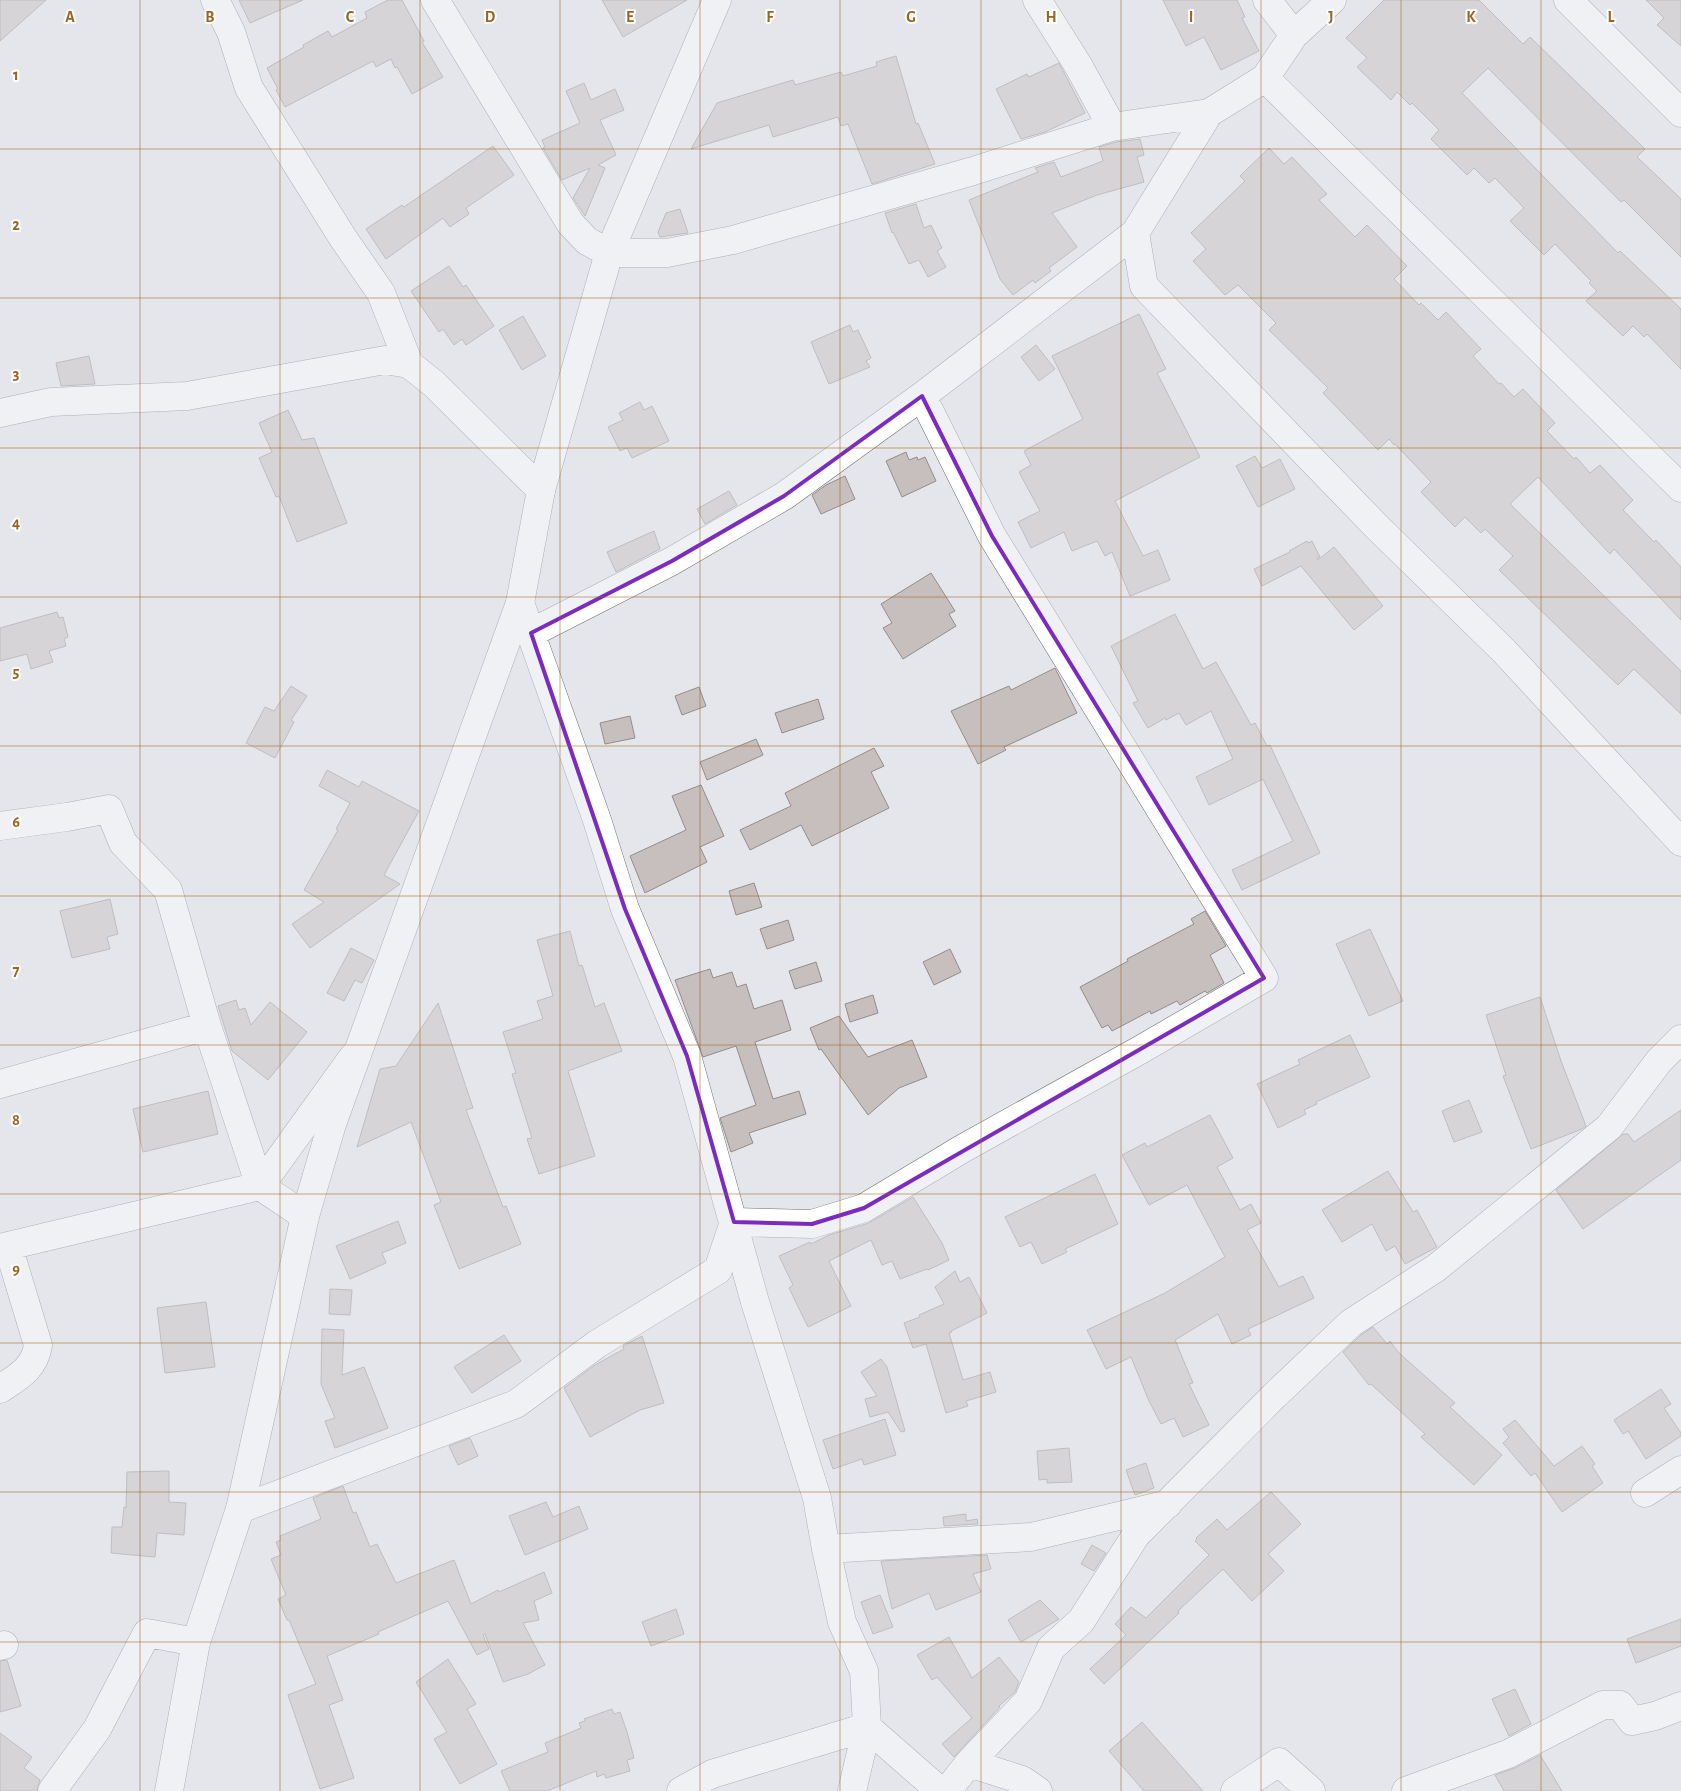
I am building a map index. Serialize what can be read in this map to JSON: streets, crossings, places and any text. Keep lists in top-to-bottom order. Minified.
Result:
{"grid":{"columns":["A","B","C","D","E","F","G","H","I","J","K","L"],"rows":["1","2","3","4","5","6","7","8","9"]}}
